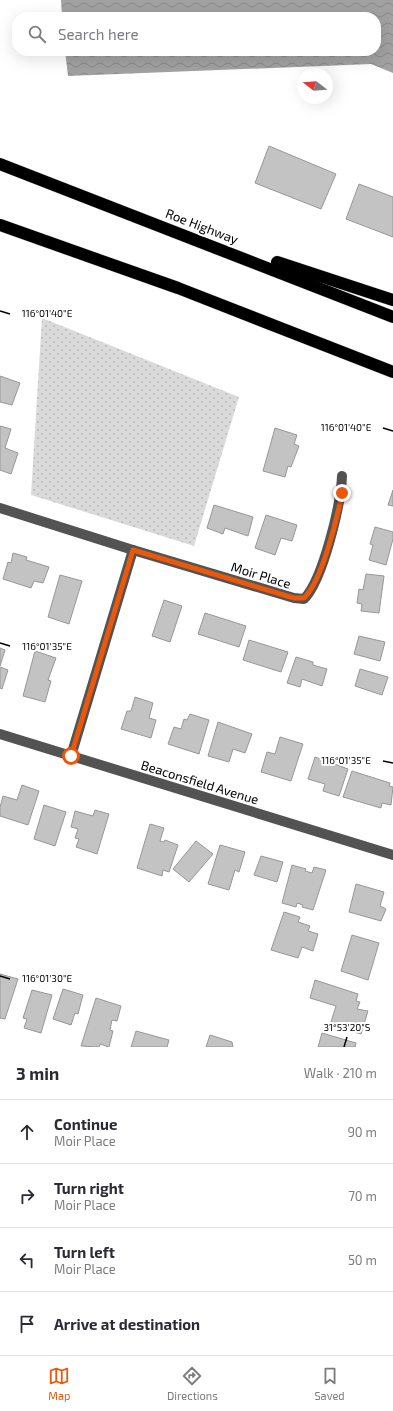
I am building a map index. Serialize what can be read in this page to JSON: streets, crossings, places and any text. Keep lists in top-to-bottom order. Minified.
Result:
{"streets":{"highway":["Roe Highway"],"street":["Moir Place","Beaconsfield Avenue"]},"north":"left","page":{"search":"Search here","heading":["3 min","Walk · 210 m"],"list":[["Continue","Moir Place","90 m"],["Turn right","Moir Place","70 m"],["Turn left","Moir Place","50 m"],"Arrive at destination"],"nav":["Map","Directions","Saved"]},"coordinates":["116°01'40\"E","116°01'35\"E","116°01'30\"E","31°53'20\"S"]}
